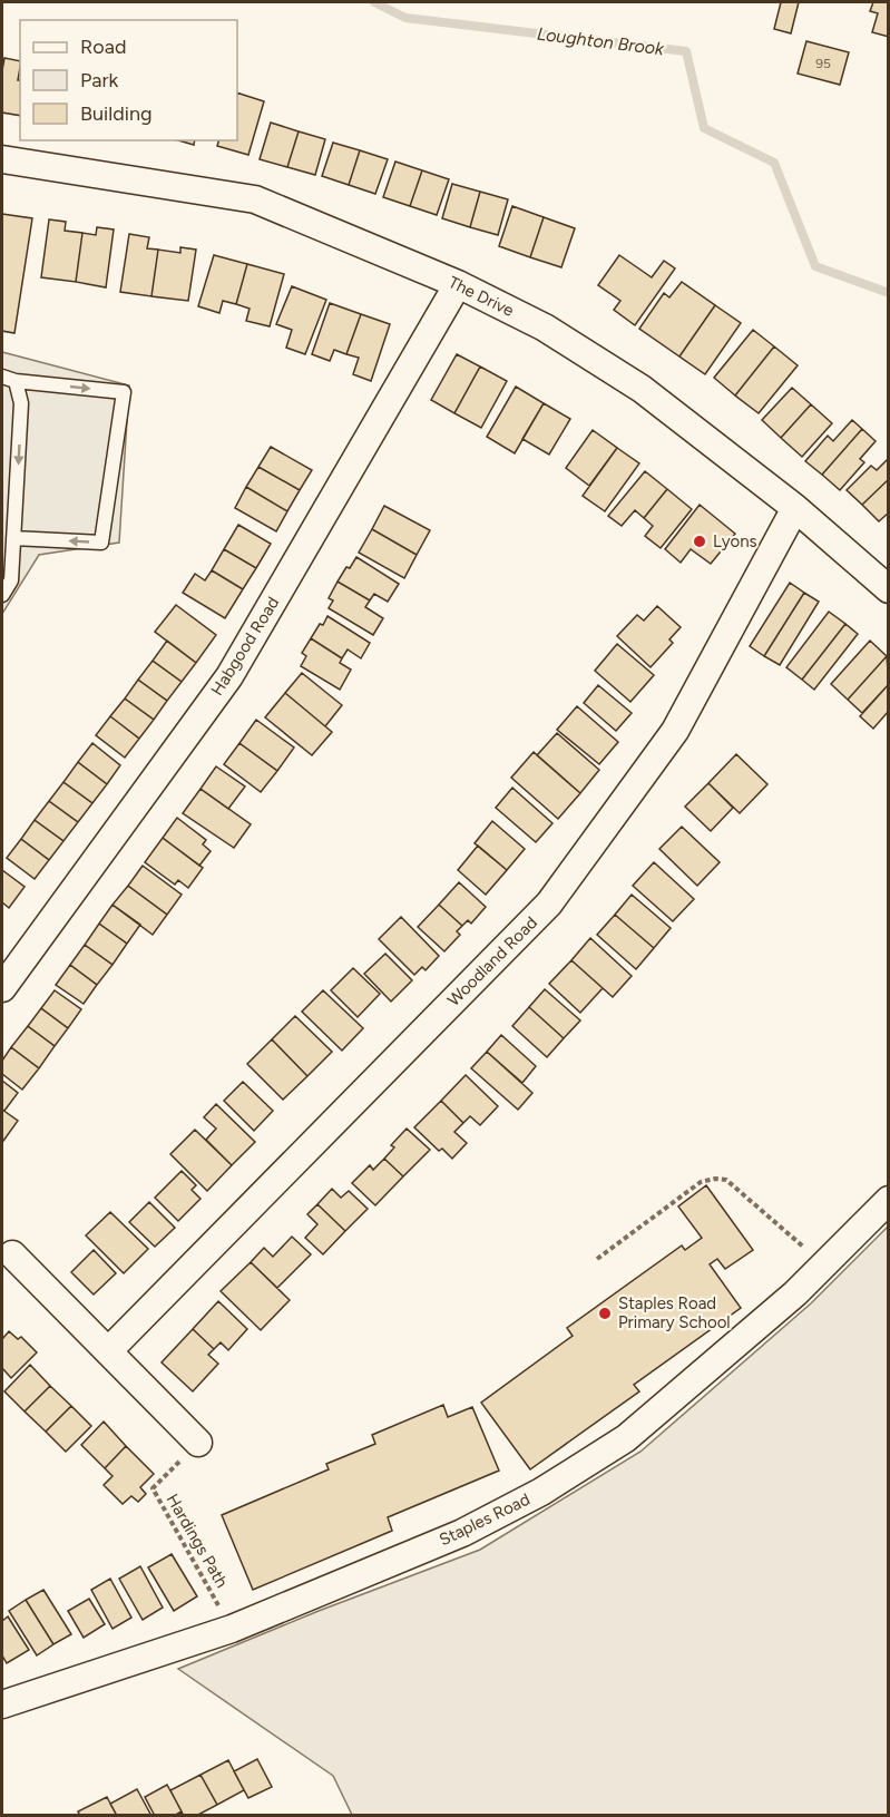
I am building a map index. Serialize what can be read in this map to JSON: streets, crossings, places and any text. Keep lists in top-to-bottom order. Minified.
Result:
{"streets":{"street":["The Drive","Habgood Road","Woodland Road","Staples Road"],"path":["Hardings Path"]},"crossings":[["The Drive","Habgood Road"],["The Drive","Woodland Road"],["Staples Road","Hardings Path"]],"water":["Loughton Brook"],"places":["Lyons","Staples Road Primary School"],"house_numbers":["95"],"legend":["Road","Park","Building"]}
